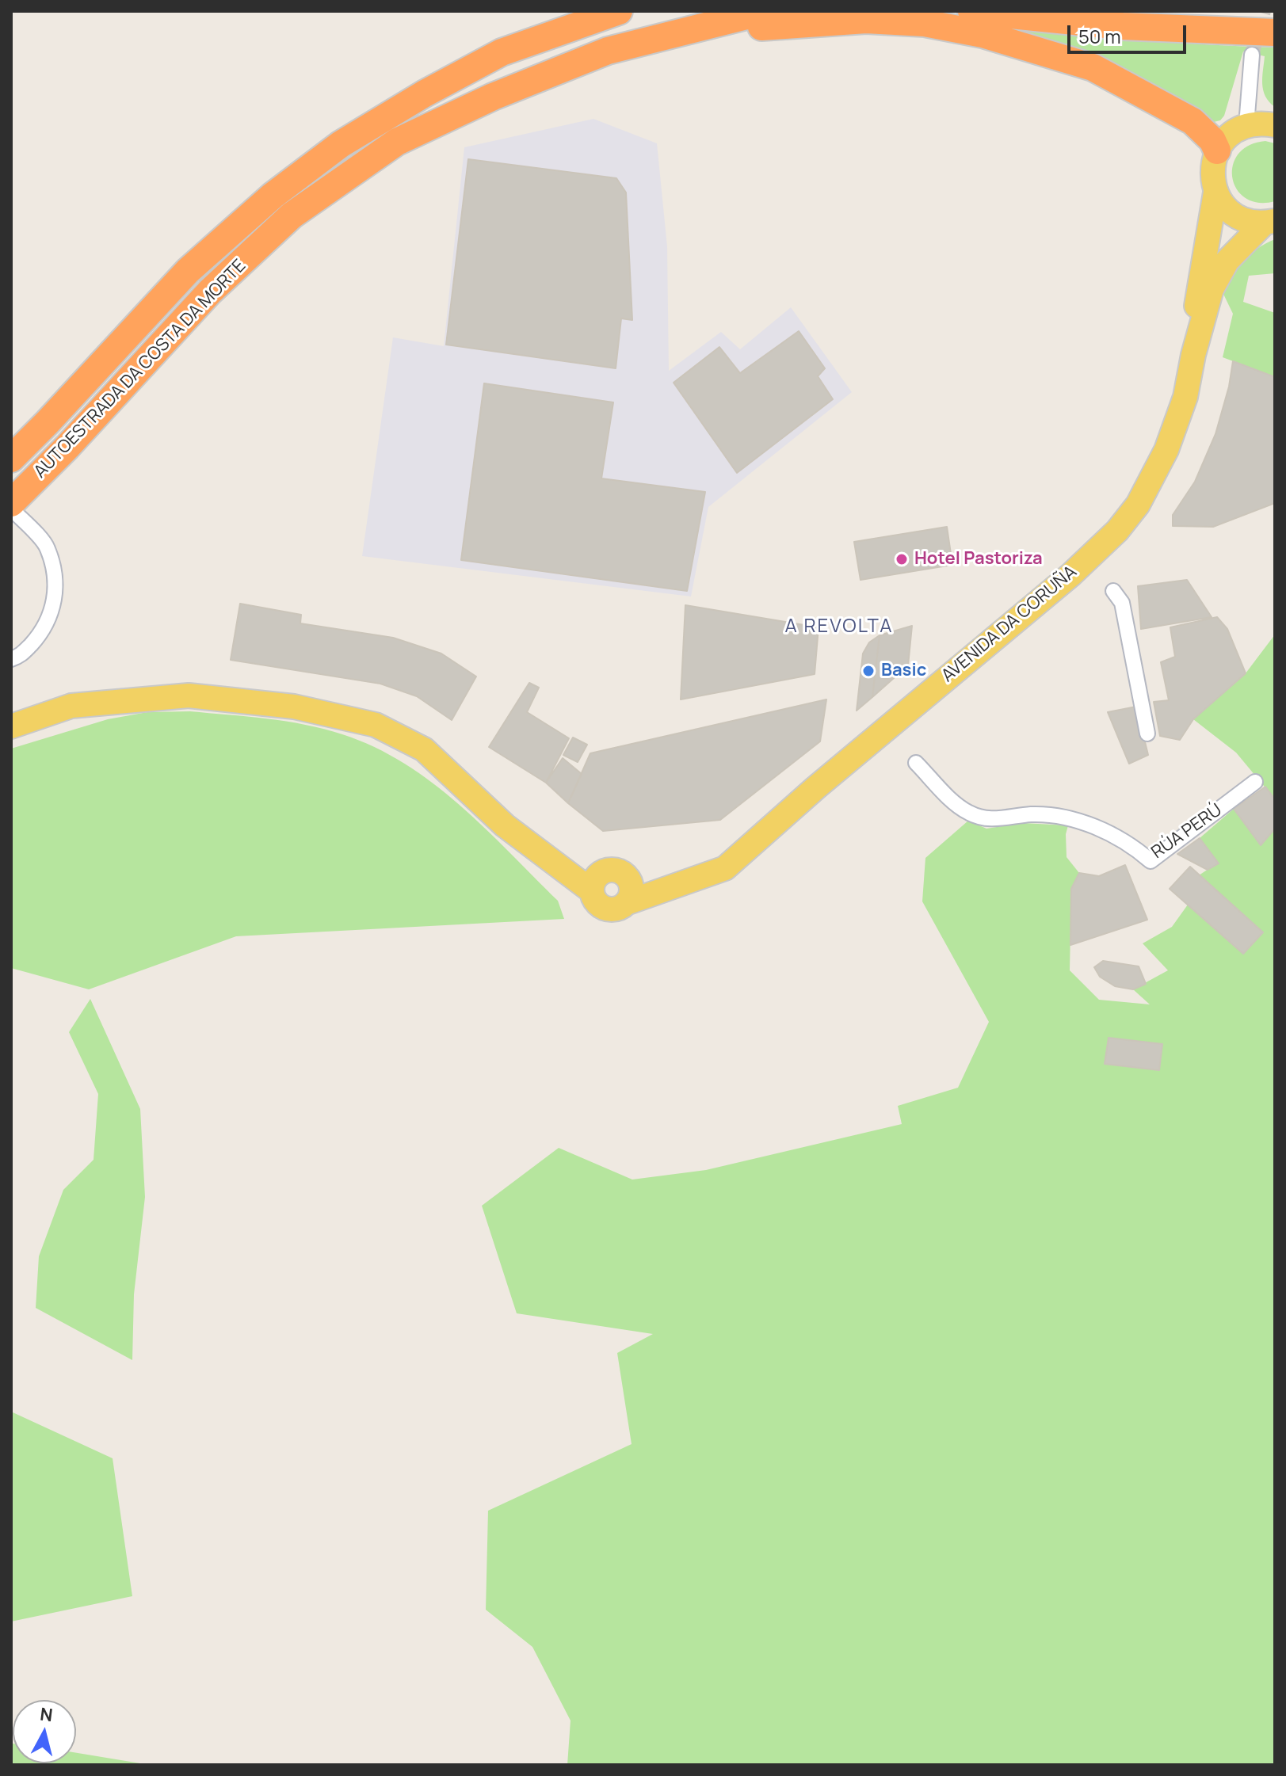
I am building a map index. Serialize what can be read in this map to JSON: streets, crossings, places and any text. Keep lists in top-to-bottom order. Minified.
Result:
{"streets":{"highway":["AUTOESTRADA DA COSTA DA MORTE"],"main road":["AVENIDA DA CORUÑA"],"street":["RÚA PERÚ"]},"districts":["A REVOLTA"],"places":["Hotel Pastoriza","Basic"],"scale_bar":"50 m","north":"top"}
